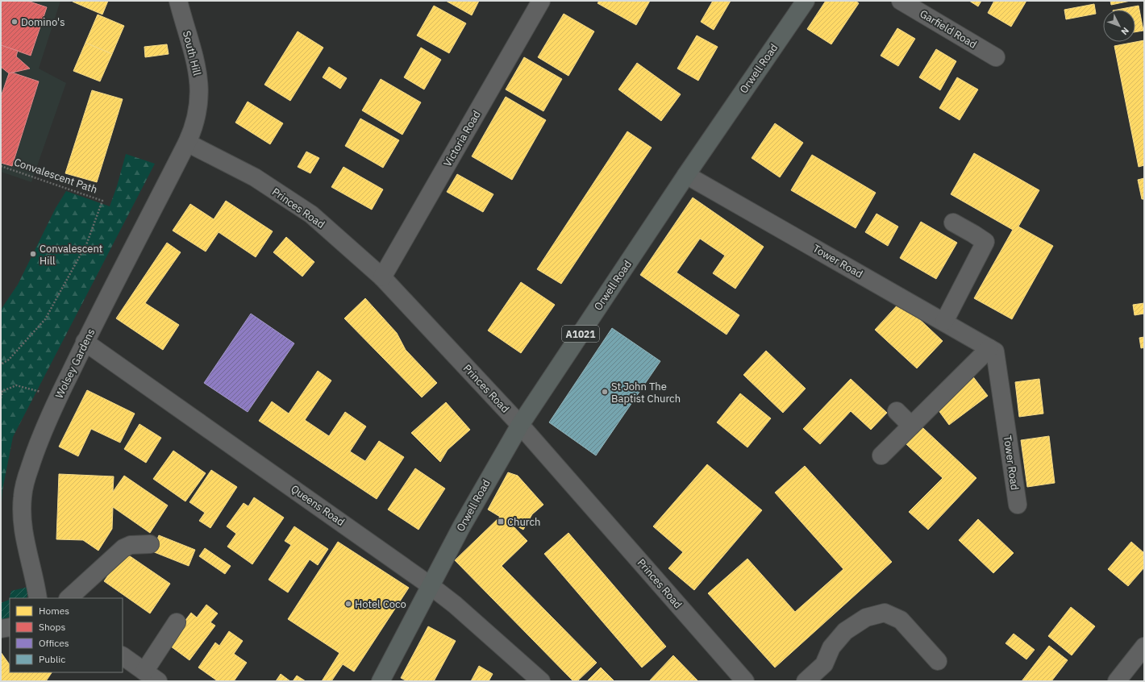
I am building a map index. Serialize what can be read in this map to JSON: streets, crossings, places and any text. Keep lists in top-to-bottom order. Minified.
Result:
{"streets":{"main road":["Orwell Road","A1021"],"street":["Garfield Road","South Hill","Victoria Road","Princes Road","Tower Road","Wolsey Gardens","Queens Road"],"path":["Convalescent Path"]},"crossings":[["South Hill","Princes Road"],["South Hill","Wolsey Gardens"],["Orwell Road","Princes Road"],["Orwell Road","Tower Road"],["Orwell Road","Queens Road"],["Victoria Road","Princes Road"],["Princes Road","Wolsey Gardens"],["Wolsey Gardens","Queens Road"]],"places":{"other":["Domino's","Convalescent Hill","St John The Baptist Church","Hotel Coco"],"transit":["Church"]},"legend":["Homes","Shops","Offices","Public"],"north":"bottom right"}
